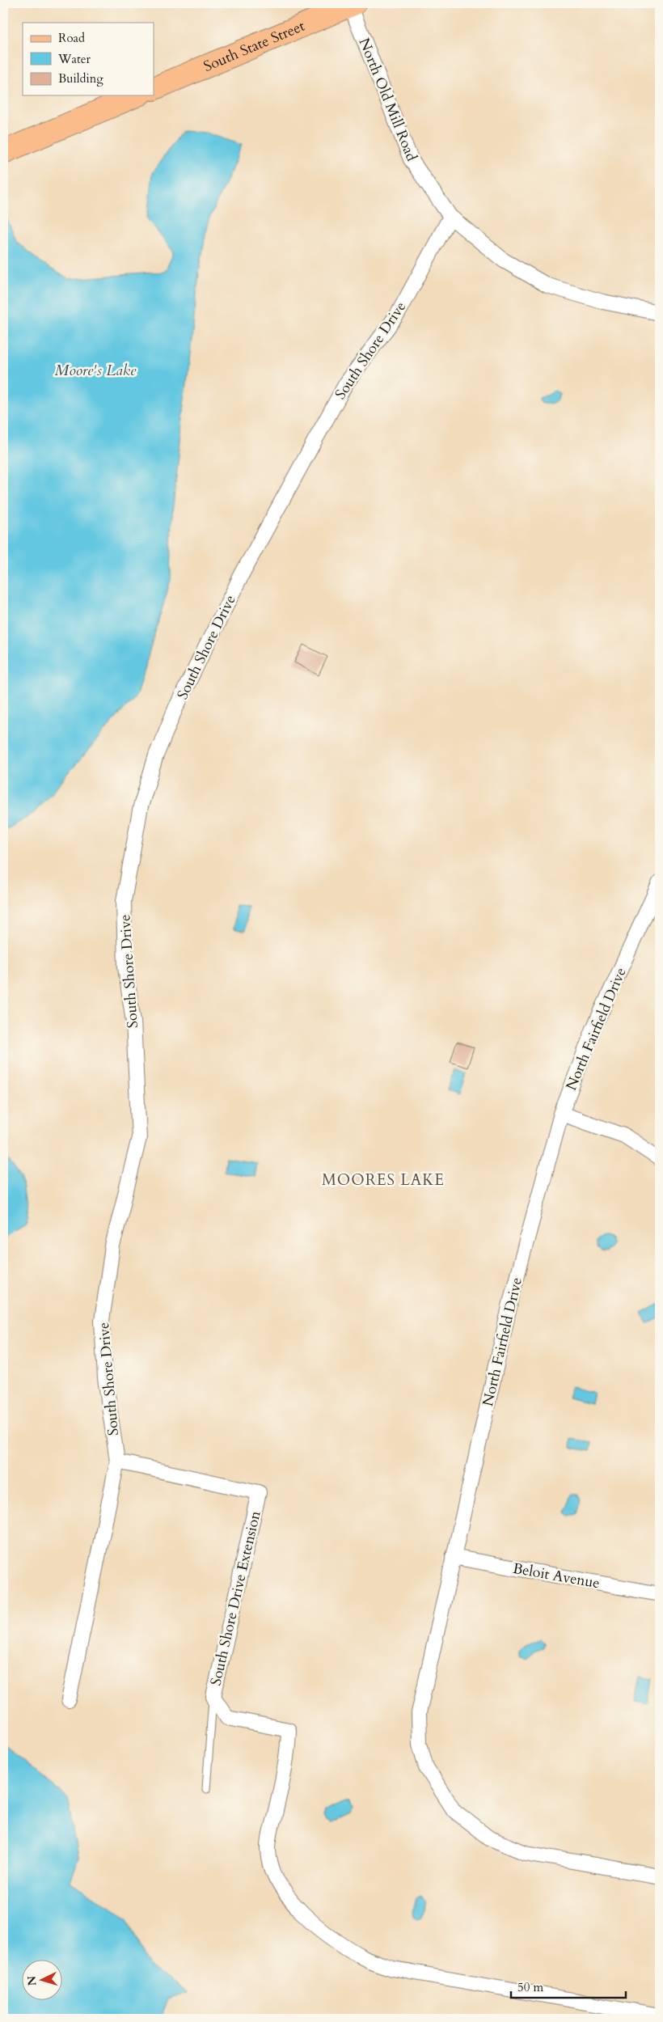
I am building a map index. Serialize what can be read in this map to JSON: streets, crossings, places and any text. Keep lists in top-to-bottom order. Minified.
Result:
{"streets":{"main road":["South State Street"],"street":["North Old Mill Road","South Shore Drive","North Fairfield Drive","Beloit Avenue","South Shore Drive Extension"]},"crossings":[["South State Street","North Old Mill Road"],["North Old Mill Road","South Shore Drive"],["South Shore Drive","South Shore Drive Extension"],["North Fairfield Drive","Beloit Avenue"]],"districts":["MOORES LAKE"],"water":["Moore's Lake"],"legend":["Road","Water","Building"],"scale_bar":"50 m","north":"left"}
